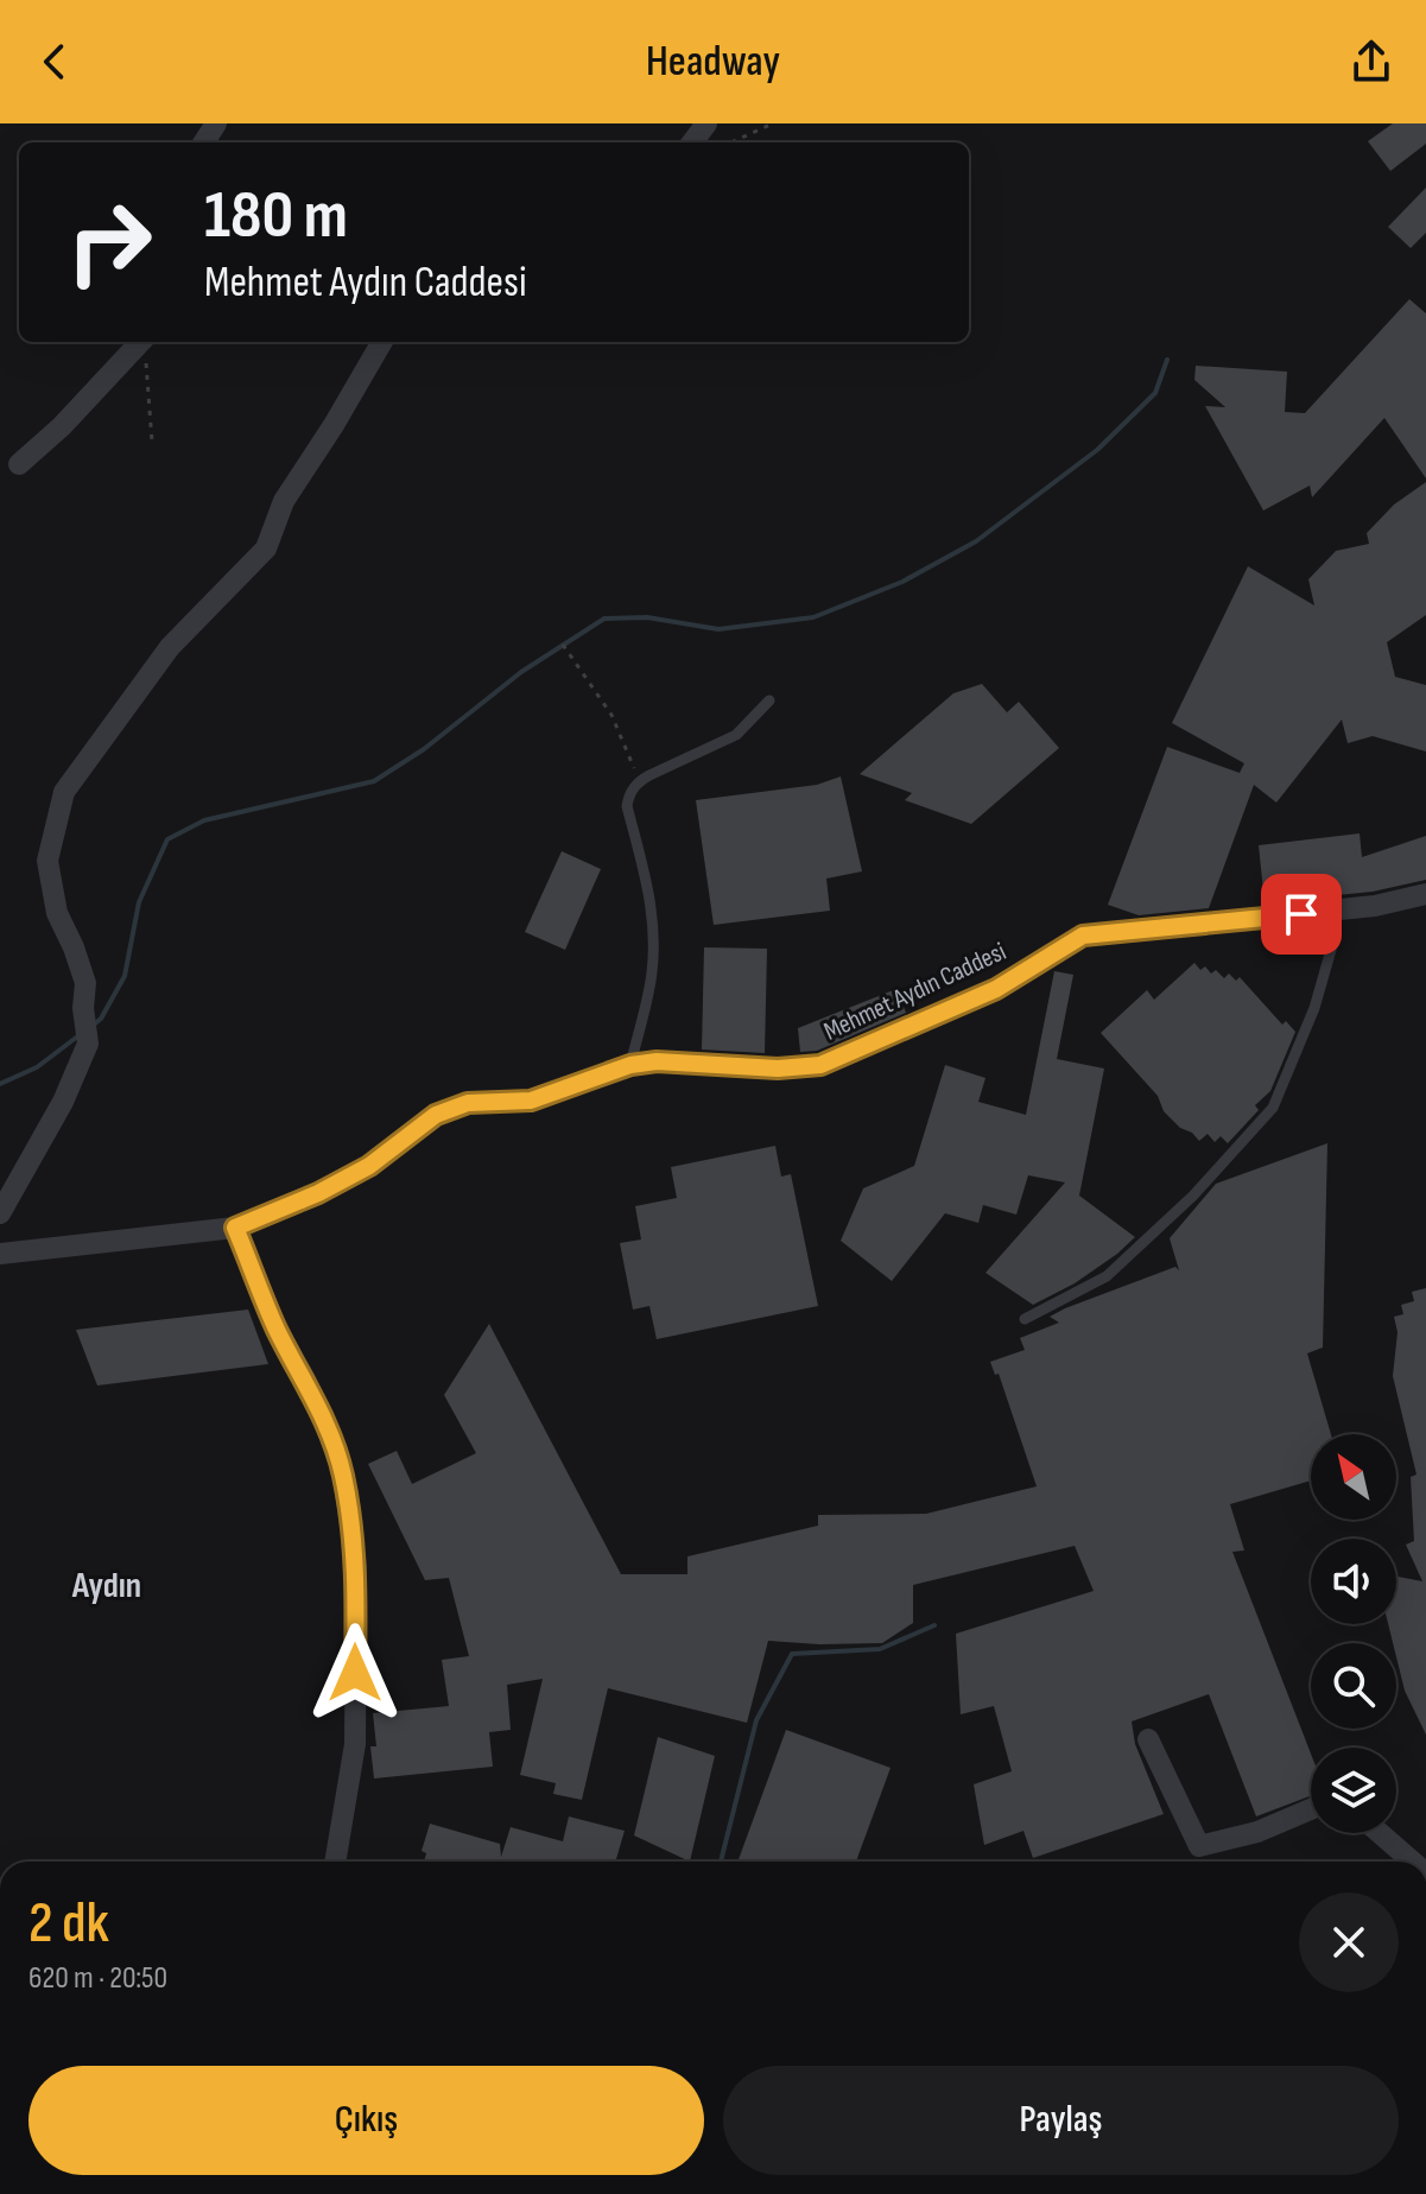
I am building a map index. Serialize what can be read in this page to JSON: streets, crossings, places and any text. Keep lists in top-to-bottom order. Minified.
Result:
{"streets":{"street":["Mehmet Aydın Caddesi"]},"districts":["Aydın"],"north":"top left","page":{"header":"Headway","turn":["180 m","Mehmet Aydın Caddesi"],"heading":["2 dk","620 m · 20:50"],"buttons":["Çıkış","Paylaş"]}}
